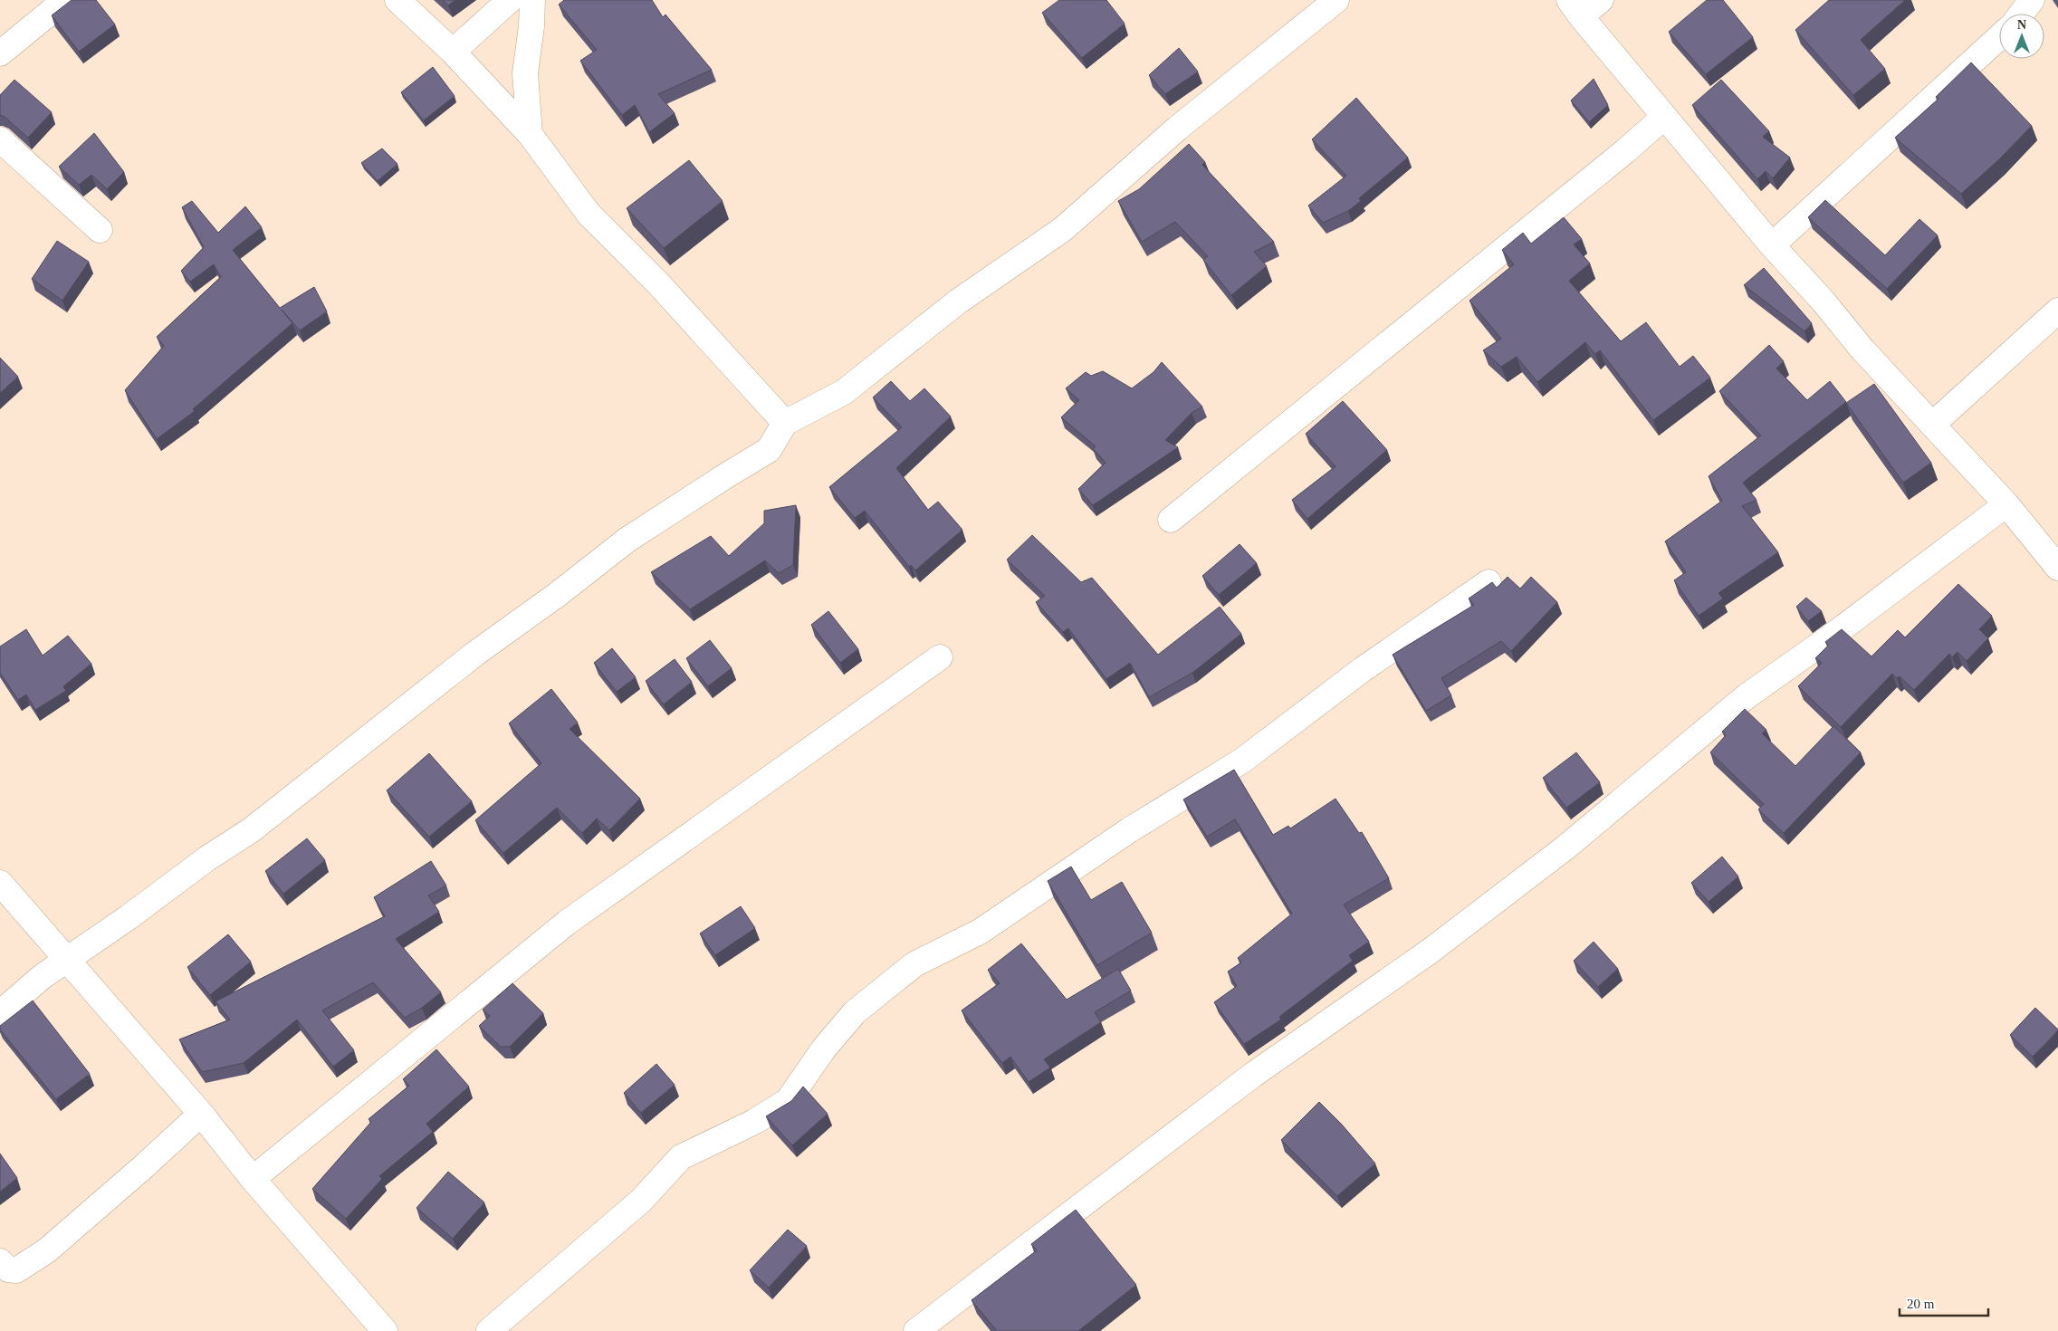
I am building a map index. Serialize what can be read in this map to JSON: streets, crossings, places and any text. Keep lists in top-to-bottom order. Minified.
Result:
{"scale_bar":"20 m","north":"top"}
